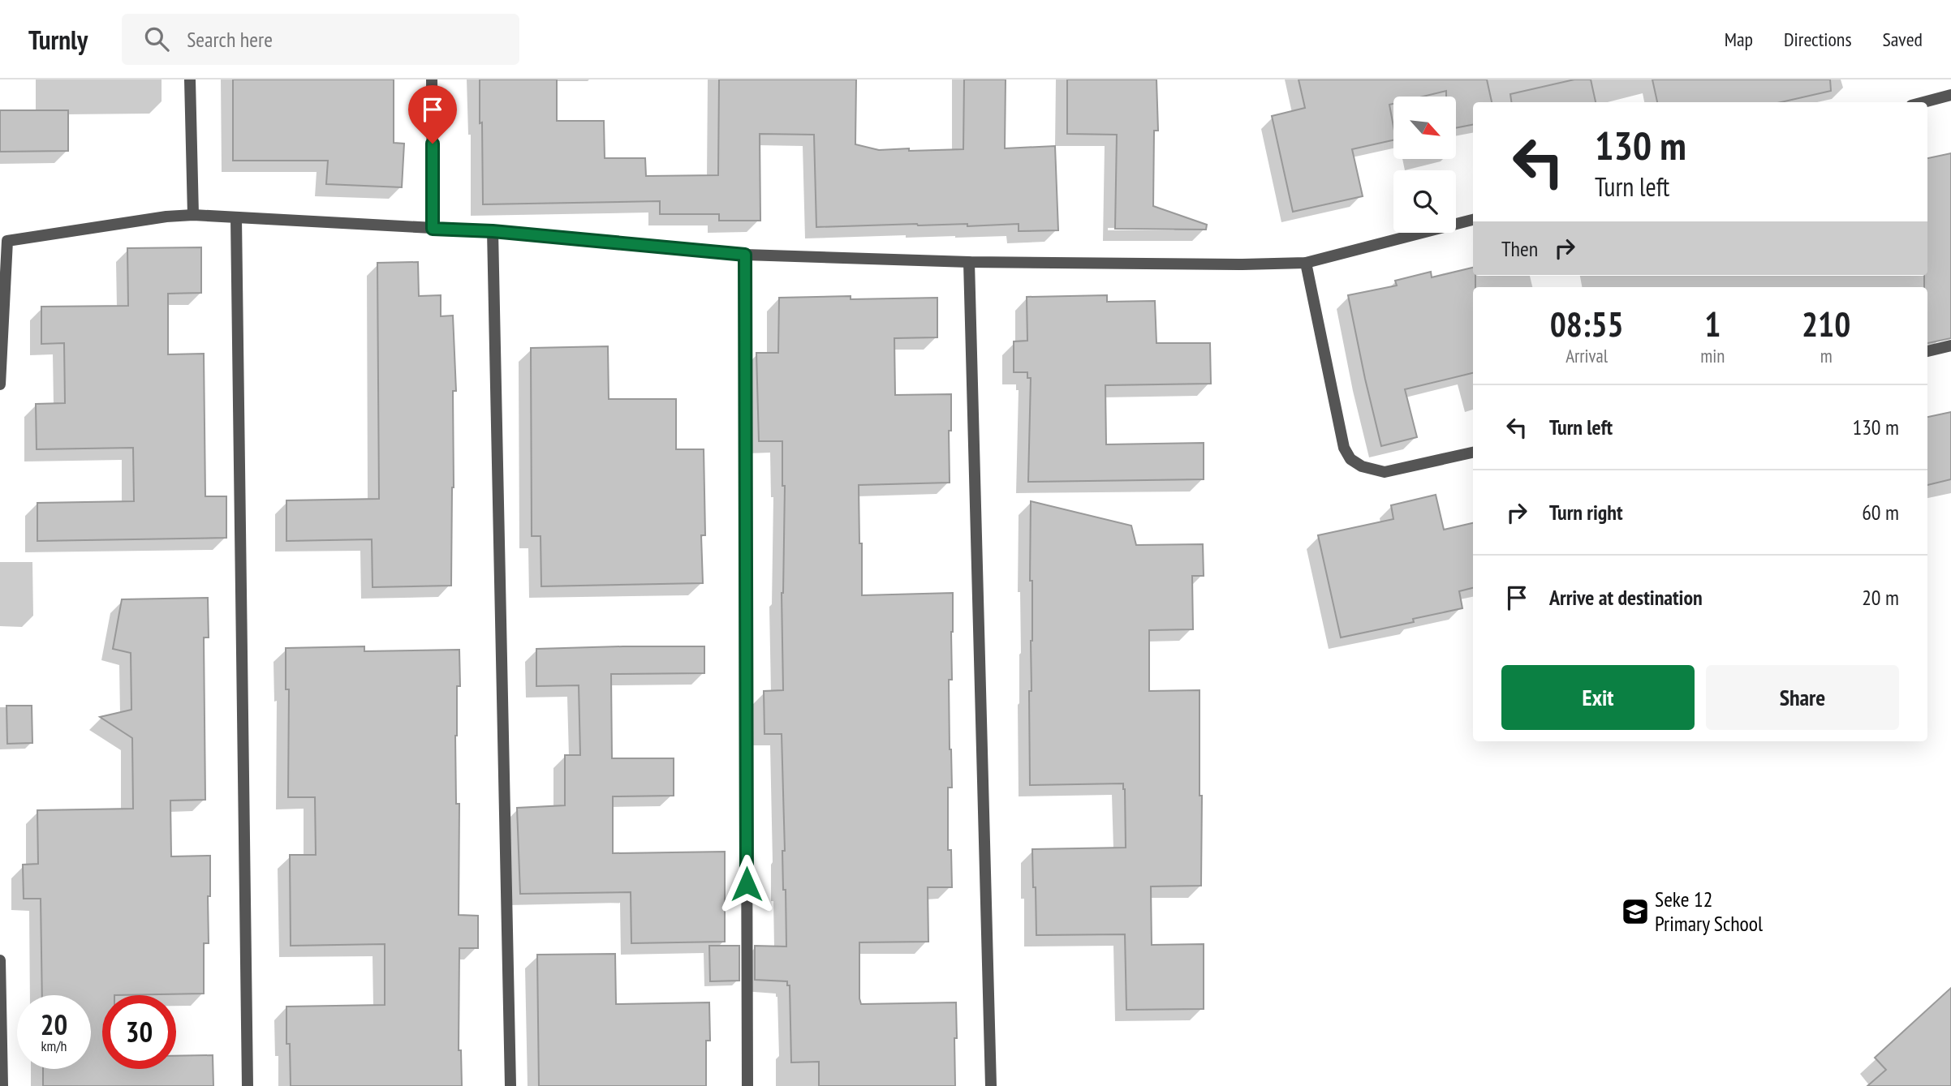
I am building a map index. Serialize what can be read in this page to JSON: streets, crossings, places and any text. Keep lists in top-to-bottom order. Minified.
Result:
{"places":{"school or university":["Seke 12 Primary School"]},"north":"bottom right","page":{"header":"Turnly","search":"Search here","nav":["Map","Directions","Saved"],"turn":["130 m","Turn left"],"then":"Then","eta":["08:55","Arrival","1","min","210","m"],"list":[{"name":"Turn left","value":"130 m"},{"name":"Turn right","value":"60 m"},{"name":"Arrive at destination","value":"20 m"}],"buttons":["Exit","Share"],"speed":"20 km/h","limit":"30"}}
